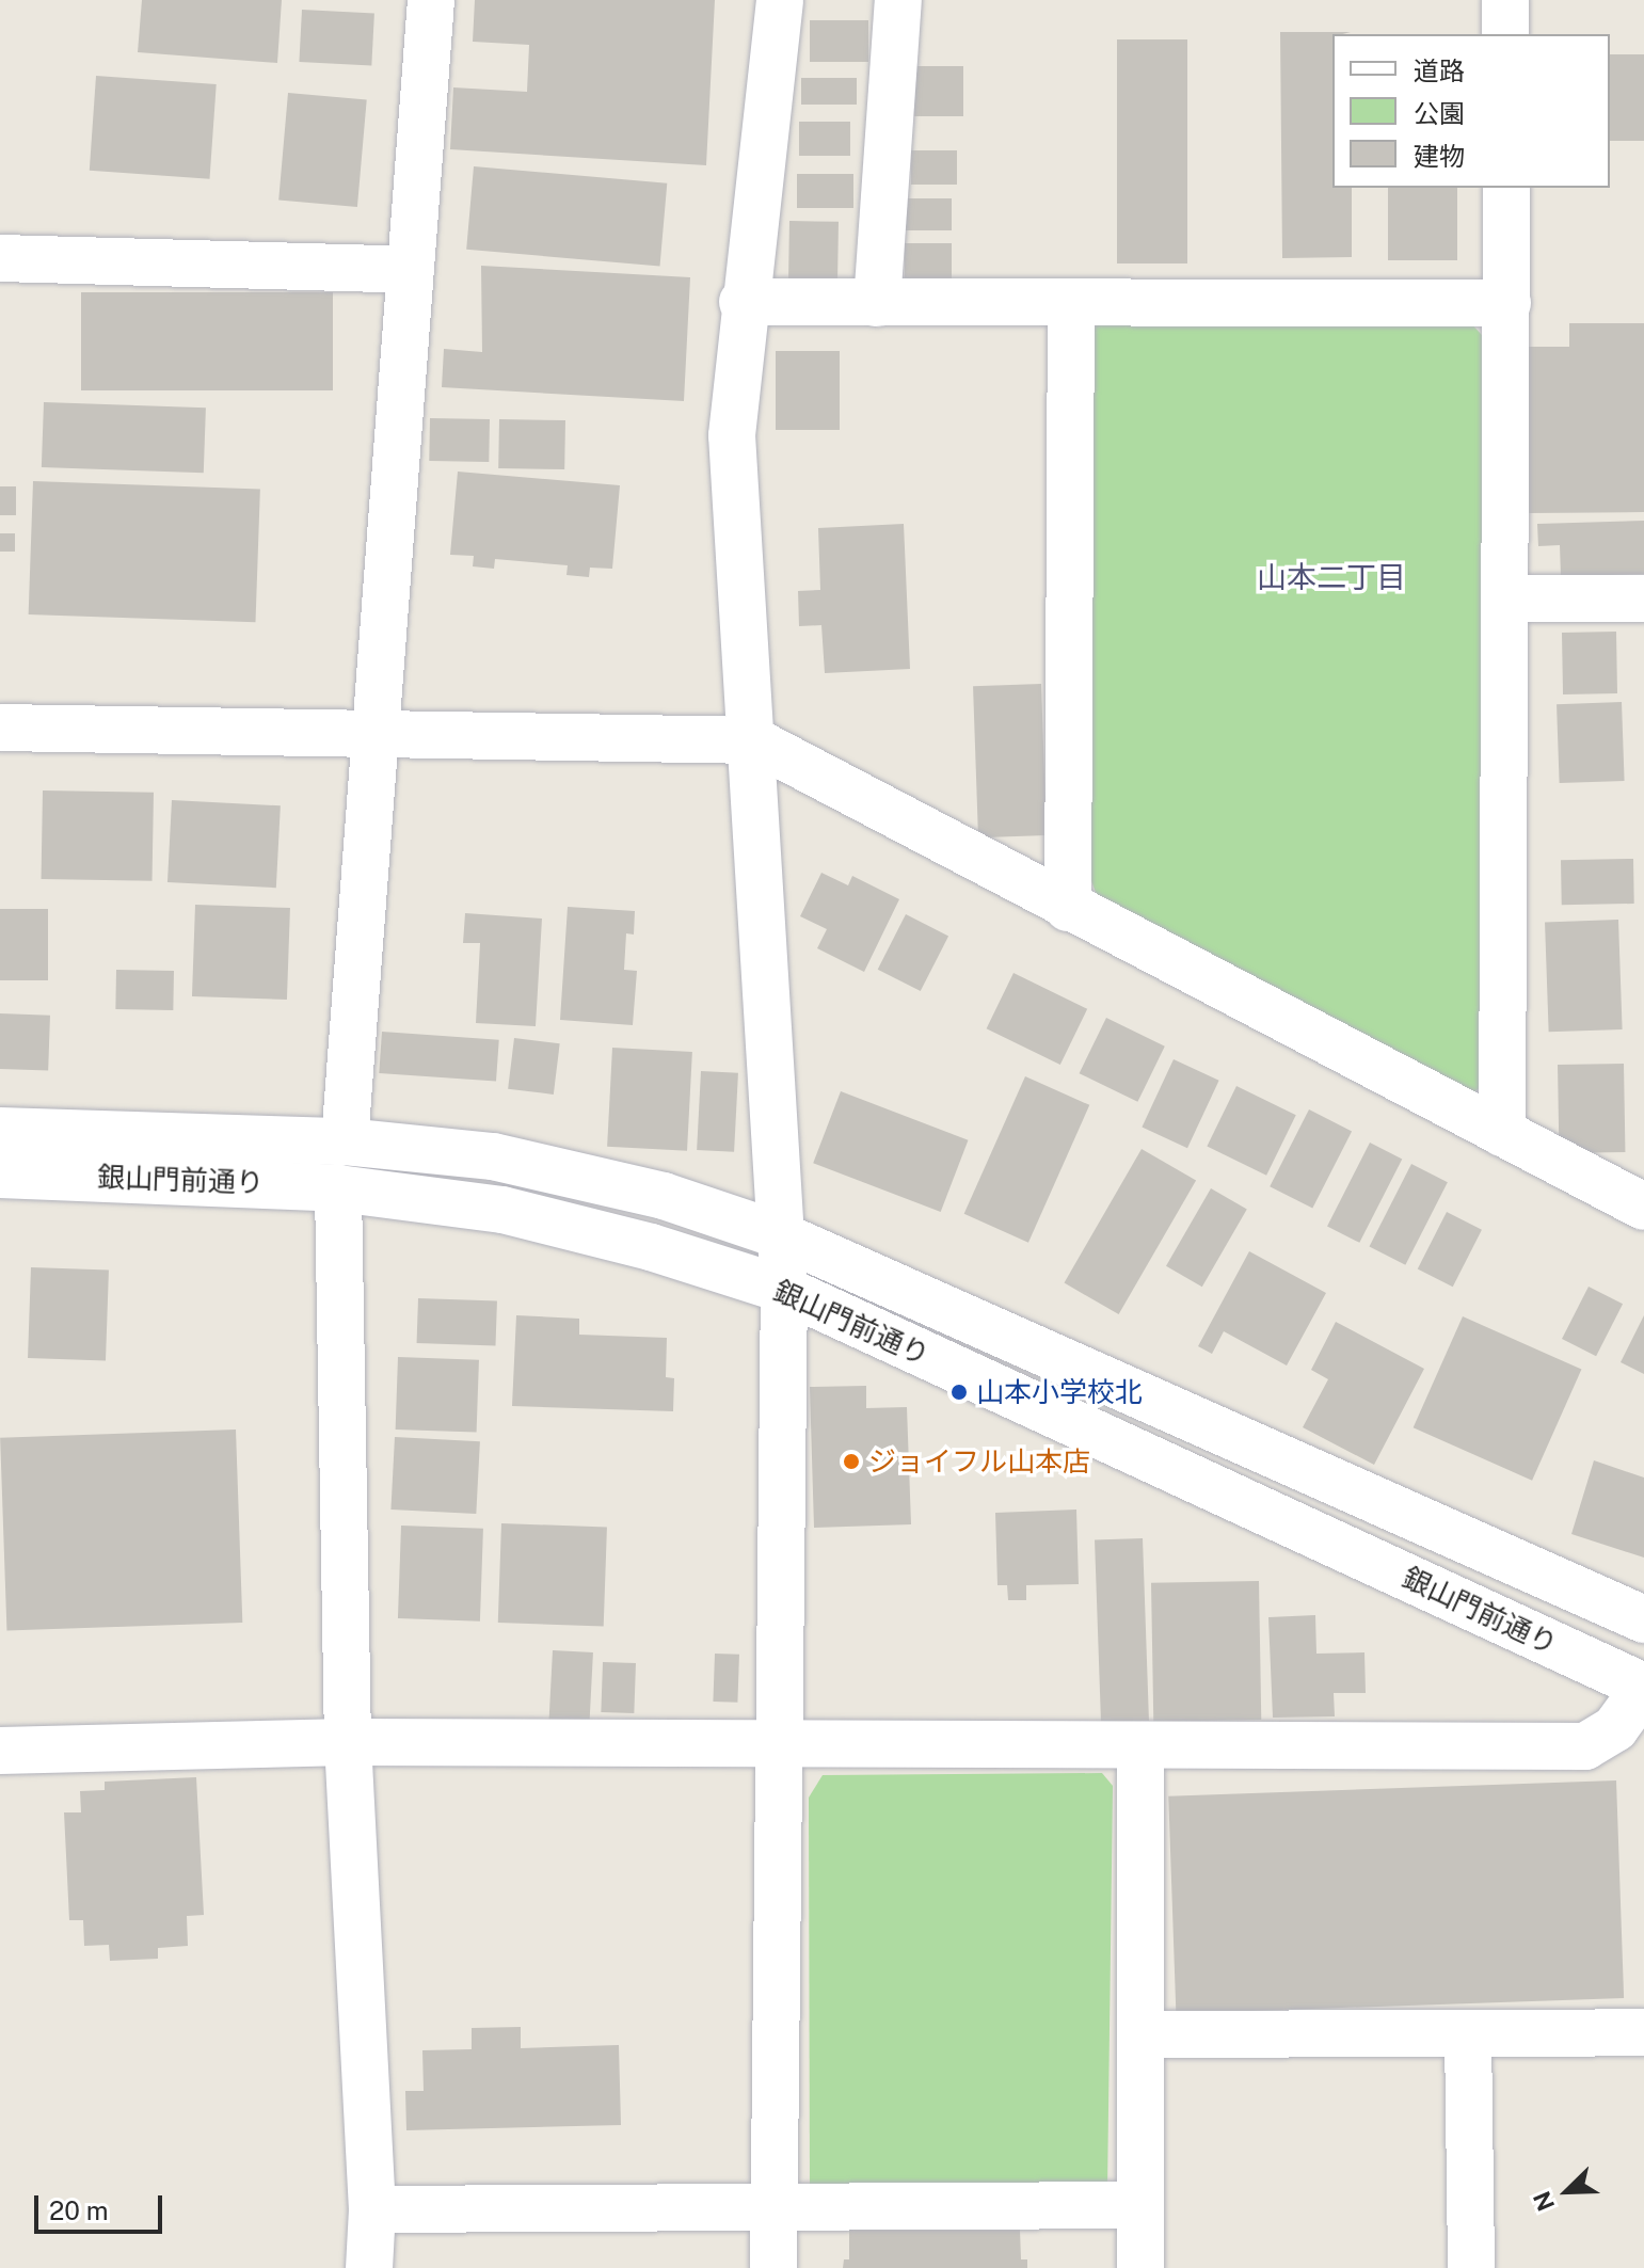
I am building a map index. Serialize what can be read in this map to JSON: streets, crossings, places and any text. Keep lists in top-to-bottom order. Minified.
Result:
{"streets":{"street":["銀山門前通り"]},"districts":["山本二丁目"],"places":["山本小学校北","ジョイフル山本店"],"legend":["道路","公園","建物"],"scale_bar":"20 m","north":"bottom left"}
